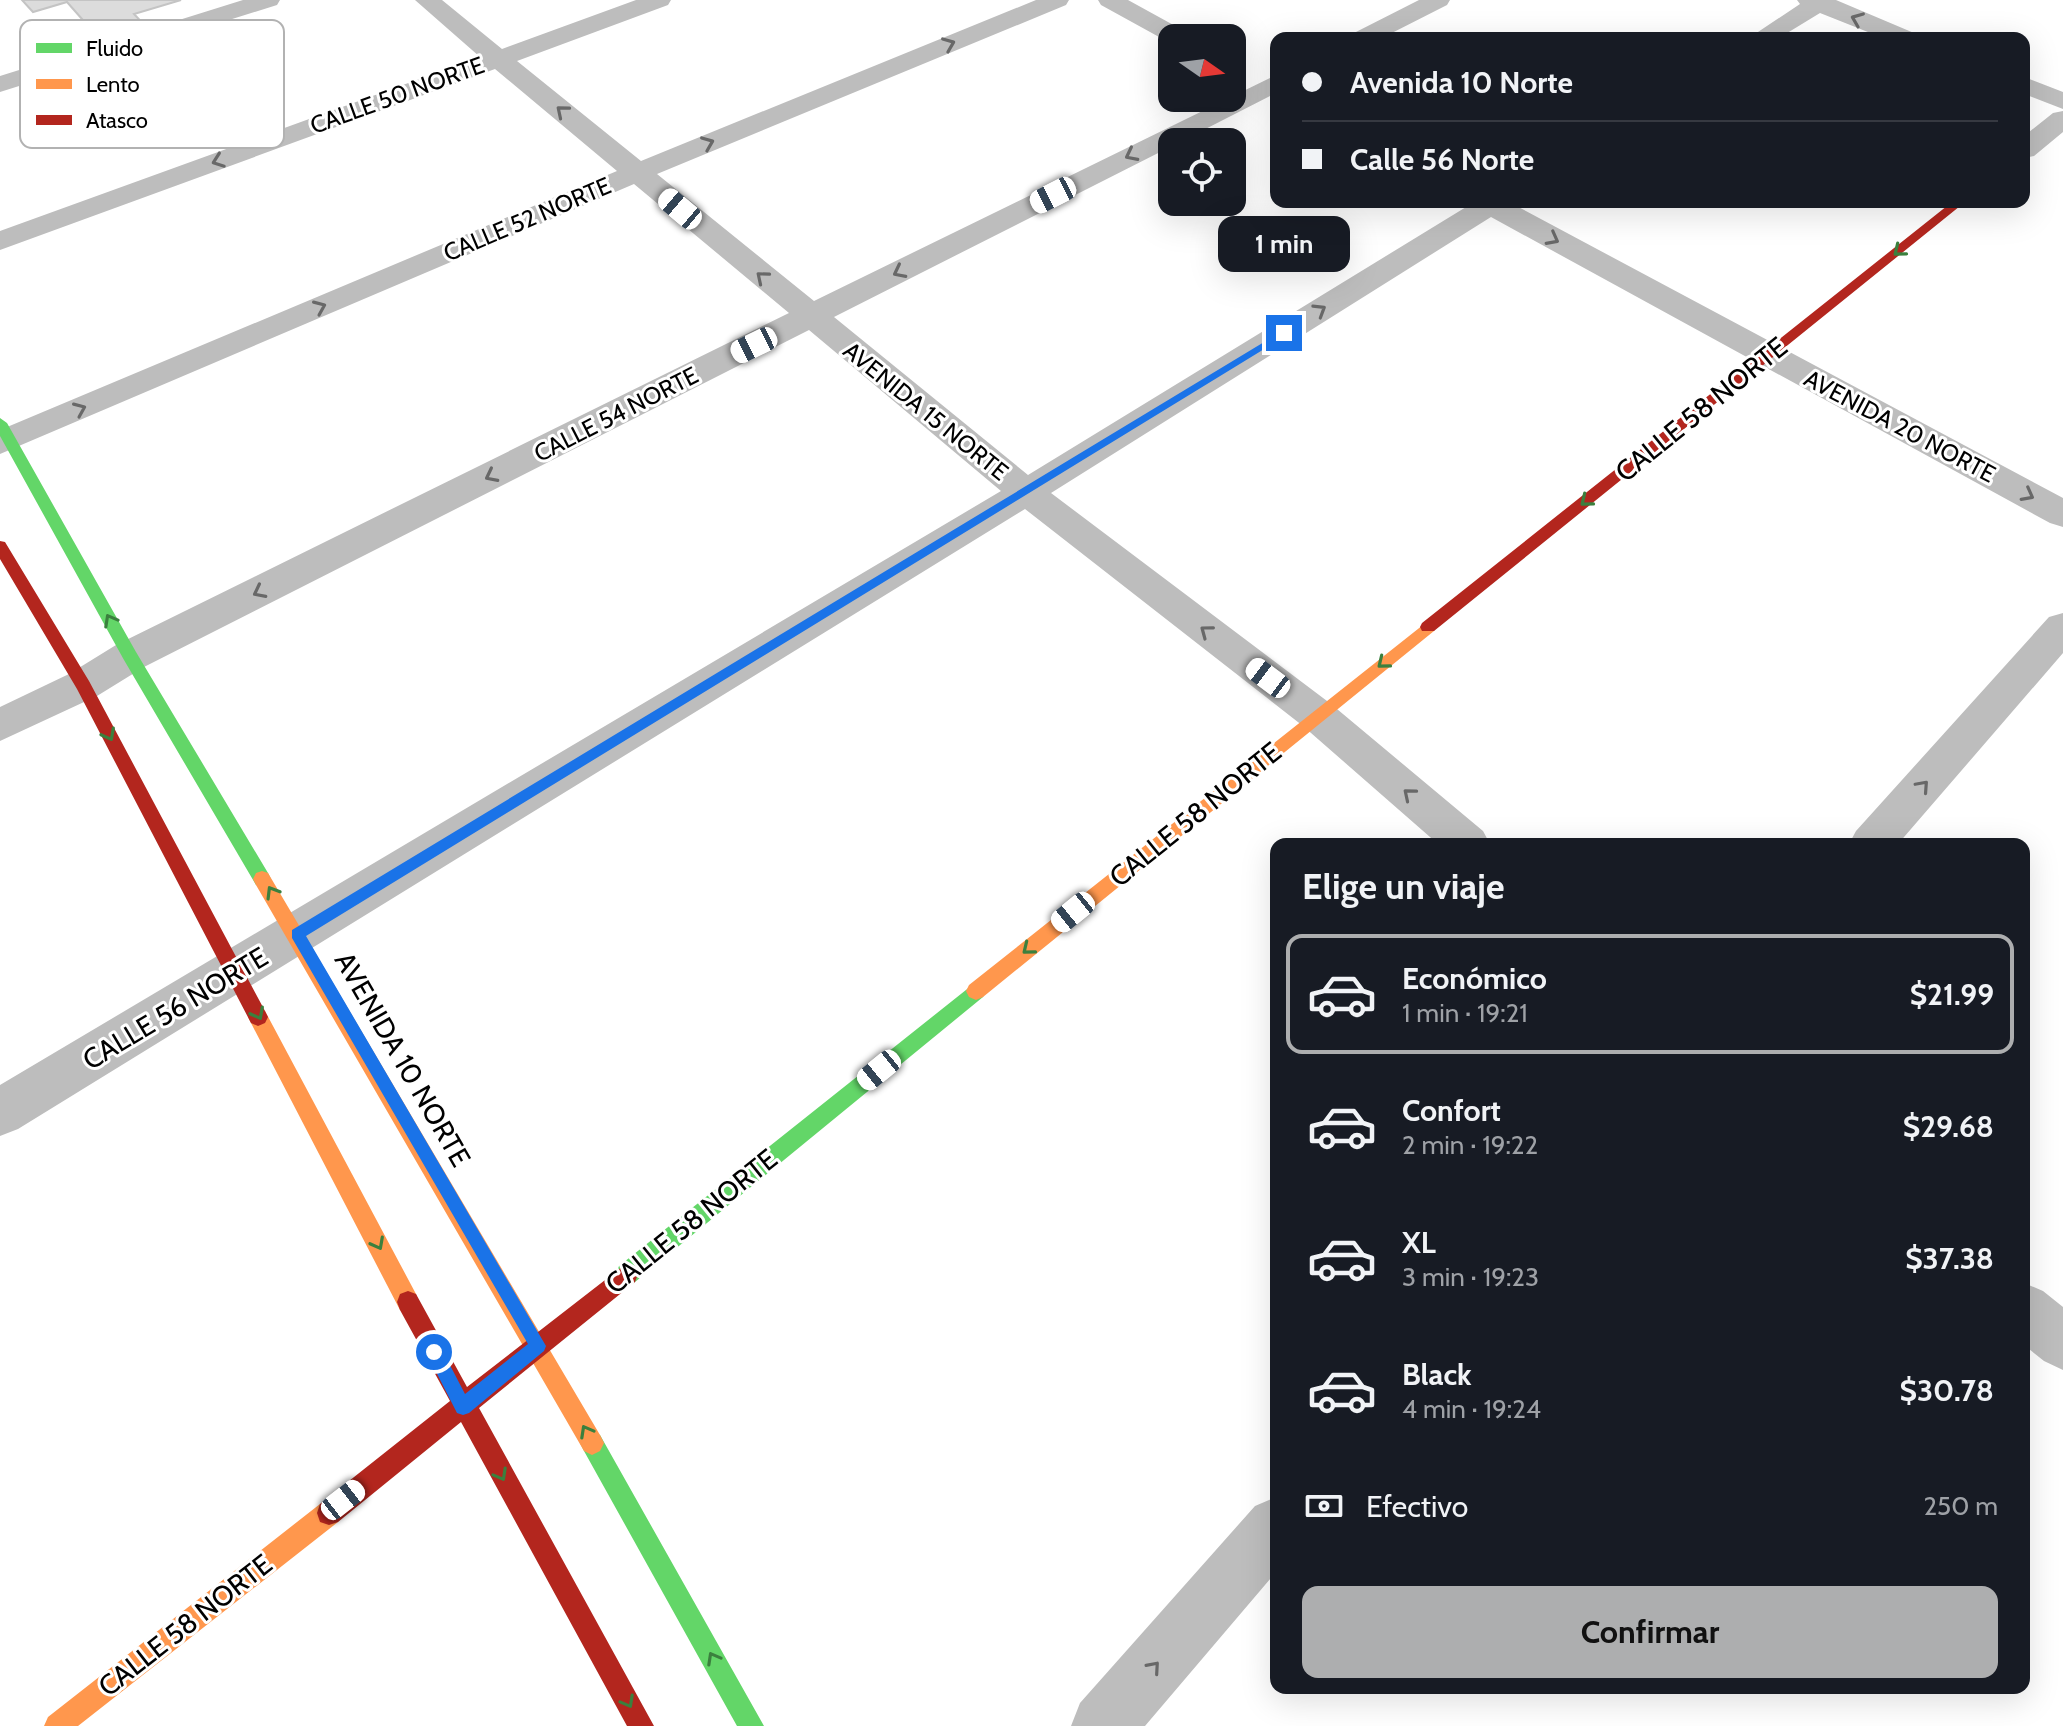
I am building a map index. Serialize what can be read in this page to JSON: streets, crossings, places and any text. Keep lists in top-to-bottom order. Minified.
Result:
{"streets":{"street":["CALLE 50 NORTE","CALLE 52 NORTE","CALLE 58 NORTE","AVENIDA 15 NORTE","CALLE 54 NORTE","AVENIDA 20 NORTE","CALLE 56 NORTE","AVENIDA 10 NORTE"]},"crossings":[["CALLE 50 NORTE","AVENIDA 15 NORTE"],["CALLE 52 NORTE","AVENIDA 15 NORTE"],["CALLE 52 NORTE","AVENIDA 10 NORTE"],["CALLE 58 NORTE","AVENIDA 15 NORTE"],["CALLE 58 NORTE","AVENIDA 20 NORTE"],["CALLE 58 NORTE","AVENIDA 10 NORTE"],["AVENIDA 15 NORTE","CALLE 54 NORTE"],["AVENIDA 15 NORTE","CALLE 56 NORTE"],["CALLE 54 NORTE","AVENIDA 10 NORTE"],["CALLE 56 NORTE","AVENIDA 10 NORTE"]],"one_way":["CALLE 50 NORTE","CALLE 52 NORTE","CALLE 58 NORTE","AVENIDA 15 NORTE","CALLE 54 NORTE","AVENIDA 20 NORTE"],"legend":["Fluido","Lento","Atasco"],"north":"right","page":{"banner":["Avenida 10 Norte","Calle 56 Norte"],"bubble":"1 min","heading":"Elige un viaje","list":[{"name":"Económico","note":"1 min · 19:21","value":"$21.99"},{"name":"Confort","note":"2 min · 19:22","value":"$29.68"},{"name":"XL","note":"3 min · 19:23","value":"$37.38"},{"name":"Black","note":"4 min · 19:24","value":"$30.78"}],"pay":["Efectivo","250 m"],"buttons":"Confirmar"}}
